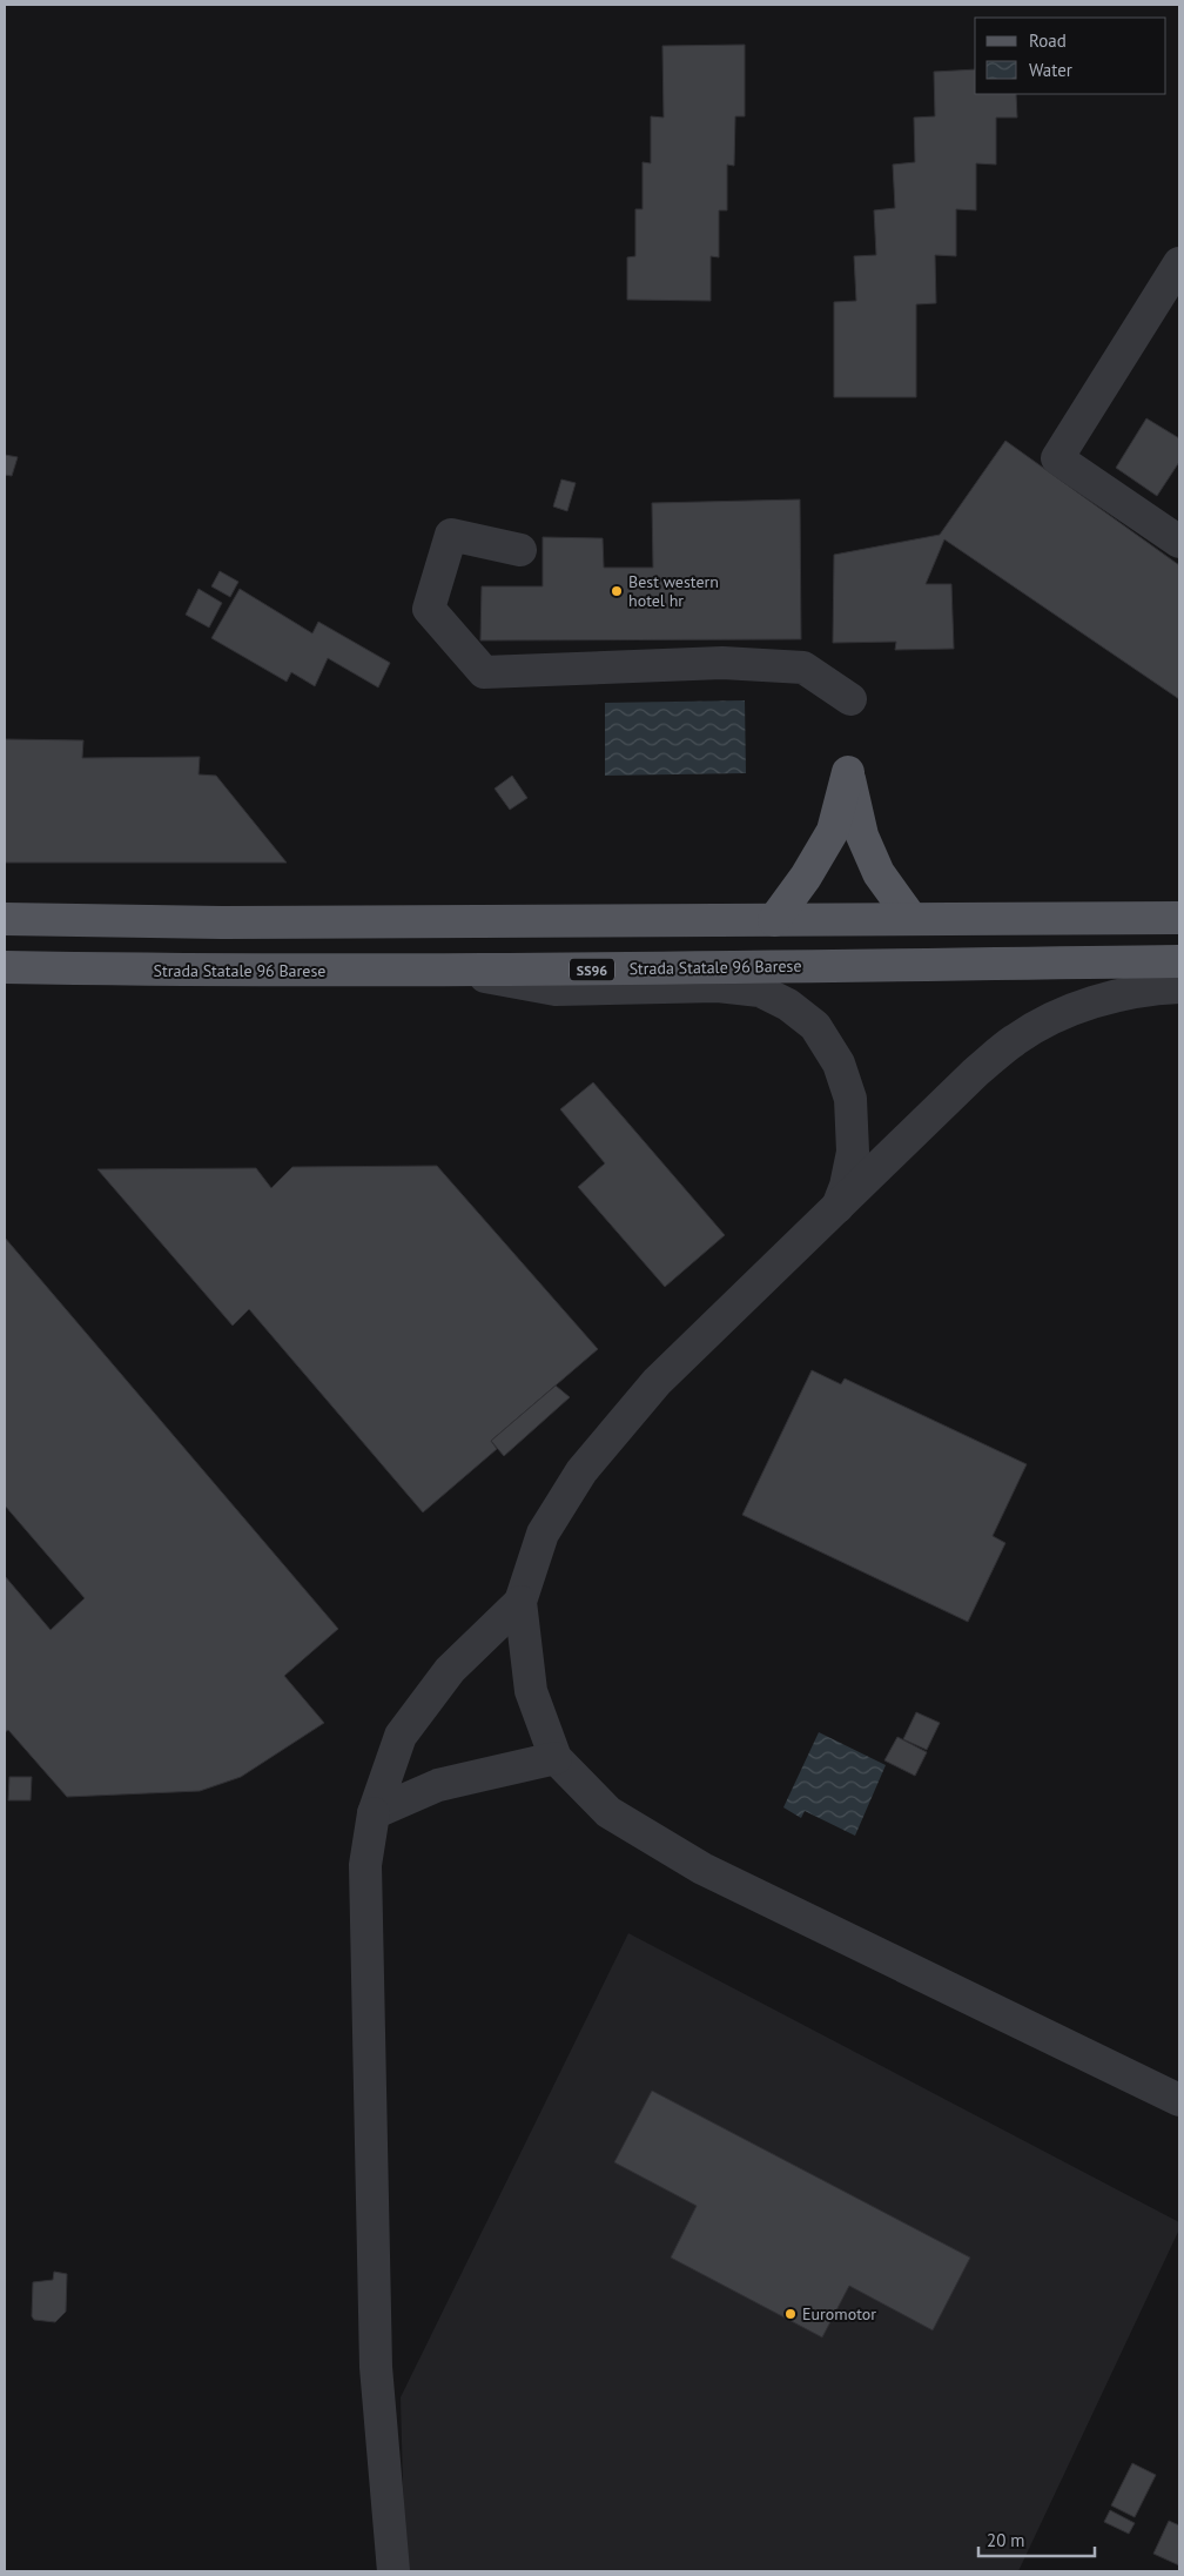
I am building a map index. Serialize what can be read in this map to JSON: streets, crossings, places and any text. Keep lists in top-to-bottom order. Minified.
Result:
{"streets":{"main road":["Strada Statale 96 Barese","SS96"]},"places":["Best western hotel hr","Euromotor"],"legend":["Road","Water"],"scale_bar":"20 m"}
